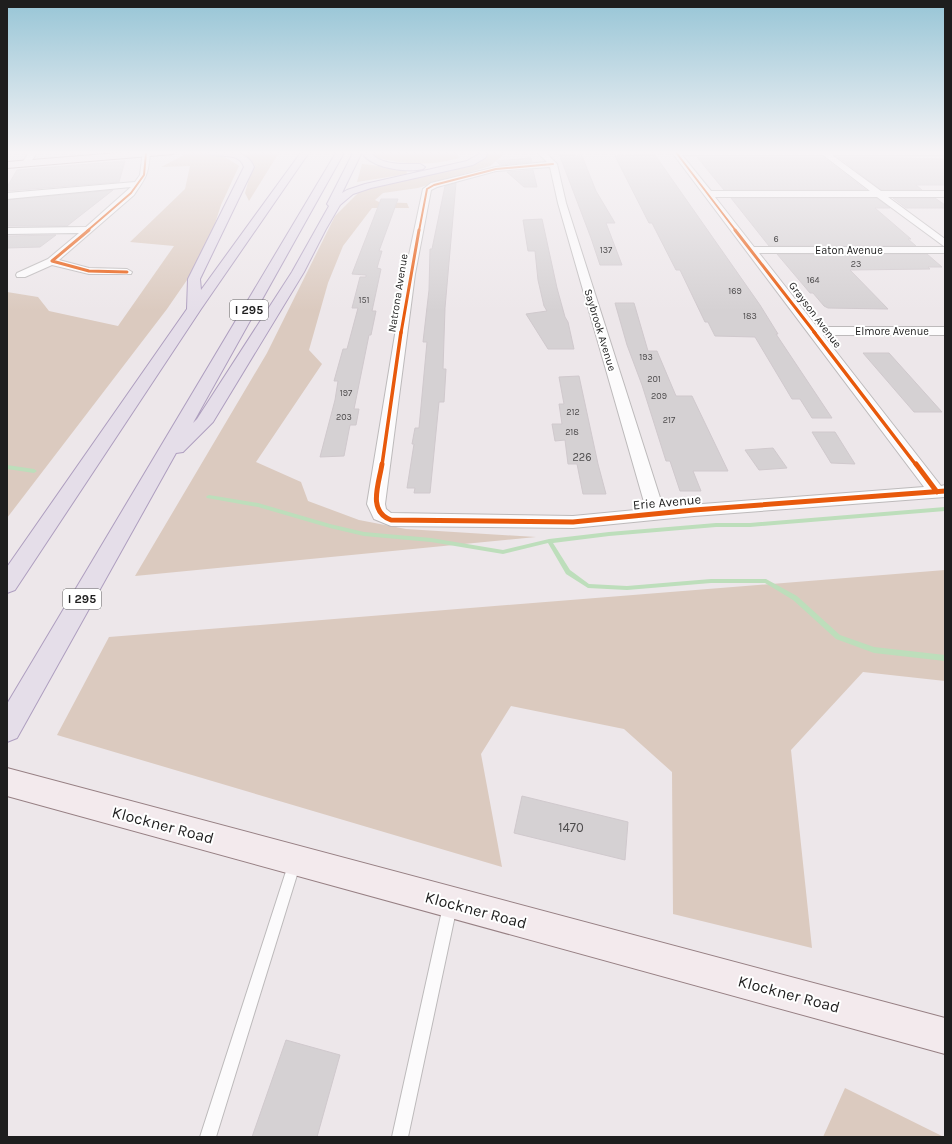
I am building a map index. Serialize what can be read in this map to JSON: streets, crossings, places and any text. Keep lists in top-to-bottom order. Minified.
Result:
{"streets":{"highway":["I 295"],"main road":["Klockner Road"],"street":["Eaton Avenue","Natrona Avenue","Grayson Avenue","Saybrook Avenue","Elmore Avenue","Erie Avenue"]},"crossings":[["Eaton Avenue","Grayson Avenue"],["Natrona Avenue","Erie Avenue"],["Grayson Avenue","Elmore Avenue"],["Grayson Avenue","Erie Avenue"],["Saybrook Avenue","Erie Avenue"]],"house_numbers":["6","137","23","164","169","151","183","193","201","197","209","212","203","217","218","226","1470"]}
